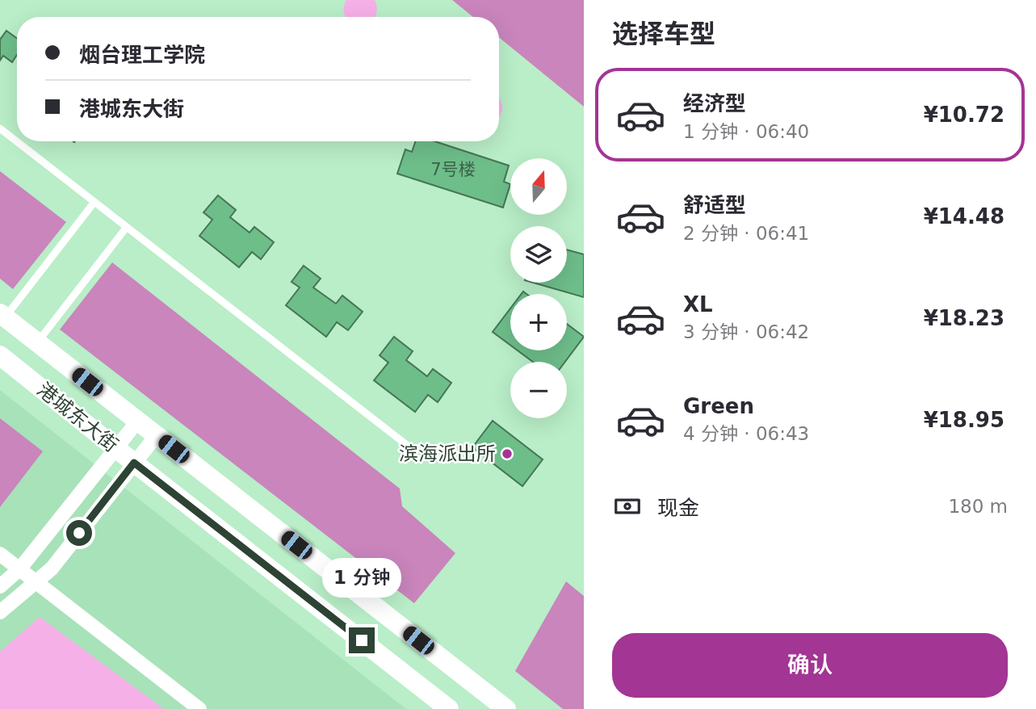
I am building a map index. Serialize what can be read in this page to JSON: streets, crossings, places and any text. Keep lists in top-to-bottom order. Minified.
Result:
{"streets":{"main road":["港城东大街"]},"places":["滨海派出所"],"house_numbers":["7号楼"],"north":"top","page":{"heading":"选择车型","banner":["烟台理工学院","港城东大街"],"list":[{"name":"经济型","note":"1 分钟 · 06:40","value":"¥10.72"},{"name":"舒适型","note":"2 分钟 · 06:41","value":"¥14.48"},{"name":"XL","note":"3 分钟 · 06:42","value":"¥18.23"},{"name":"Green","note":"4 分钟 · 06:43","value":"¥18.95"}],"map_buttons":["+","−"],"pay":["现金","180 m"],"bubble":"1 分钟","buttons":"确认"}}
